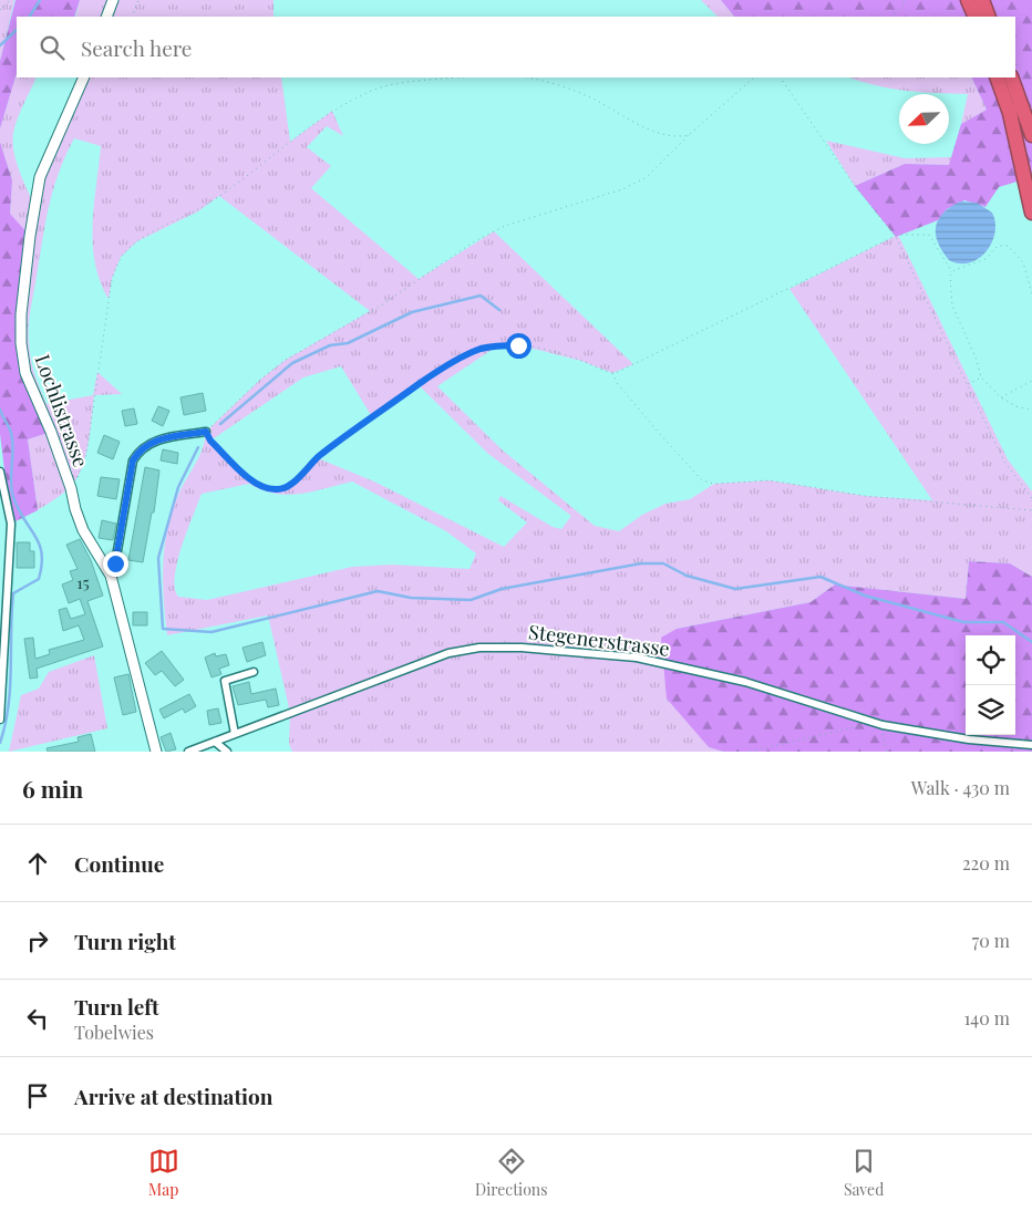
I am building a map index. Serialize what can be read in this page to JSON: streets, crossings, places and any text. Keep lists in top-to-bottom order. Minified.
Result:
{"streets":{"street":["Lochlistrasse","Stegenerstrasse"]},"house_numbers":["15"],"north":"bottom left","page":{"search":"Search here","heading":["6 min","Walk · 430 m"],"list":[["Continue","220 m"],["Turn right","70 m"],["Turn left","Tobelwies","140 m"],"Arrive at destination"],"nav":["Map","Directions","Saved"]}}
